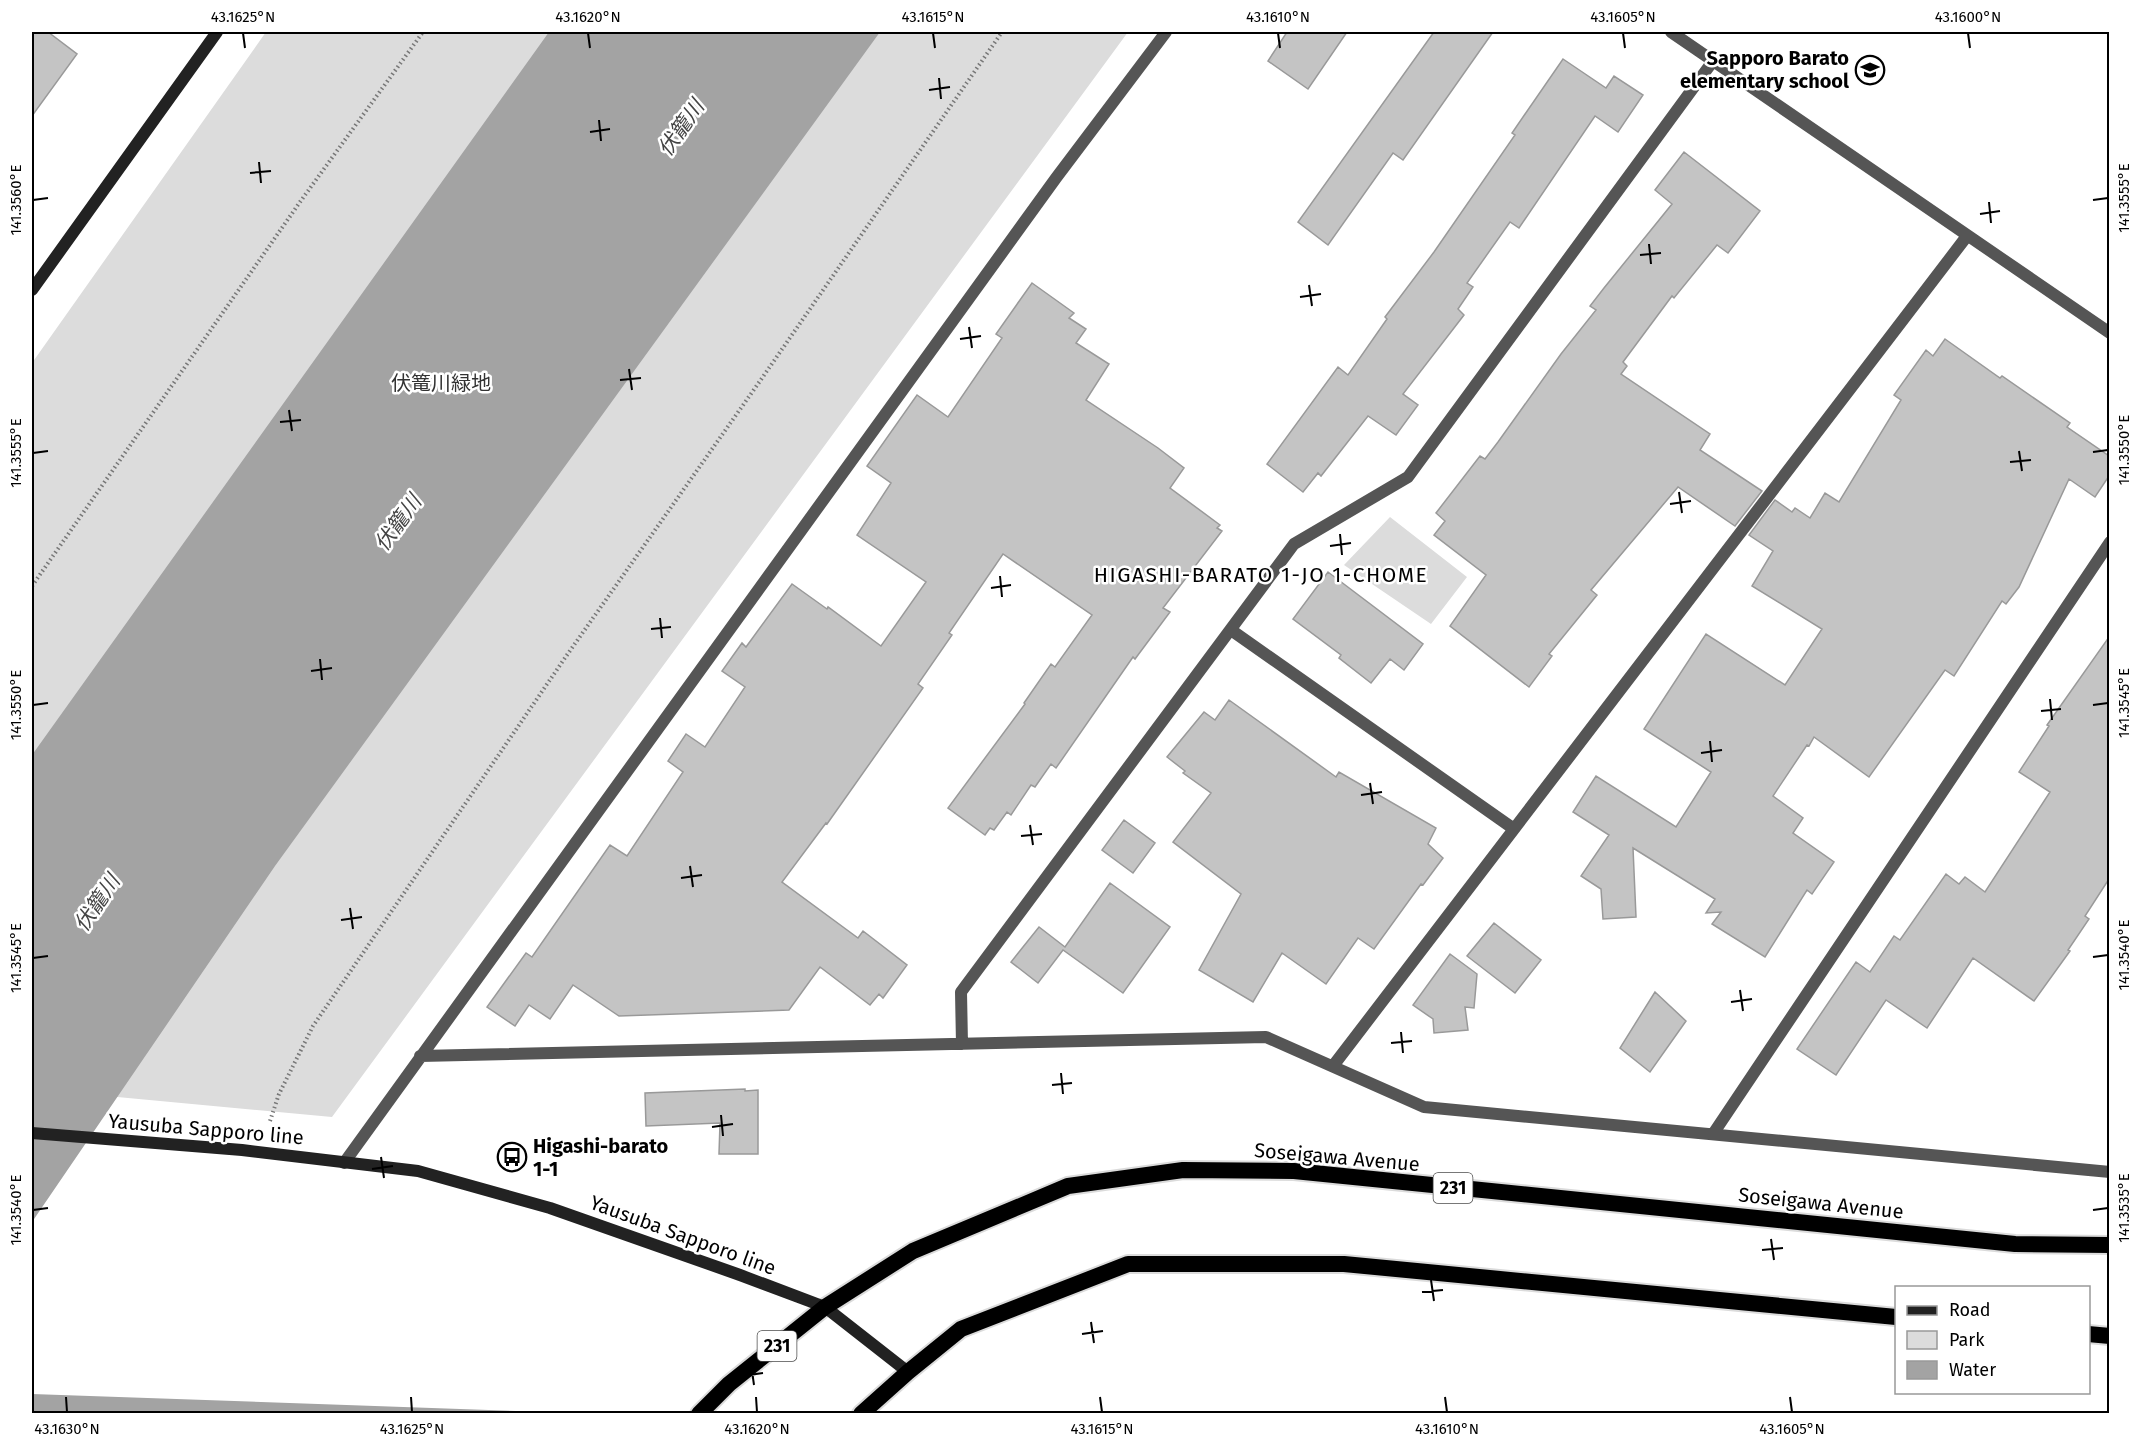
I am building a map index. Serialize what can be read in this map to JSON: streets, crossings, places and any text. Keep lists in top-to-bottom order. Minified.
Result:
{"streets":{"highway":["Soseigawa Avenue","231"],"main road":["Yausuba Sapporo line"]},"crossings":[["Yausuba Sapporo line","Soseigawa Avenue"]],"districts":["HIGASHI-BARATO 1-JO 1-CHOME"],"water":["伏籠川"],"parks":["伏篭川緑地"],"places":{"school or university":["Sapporo Barato elementary school"],"bus stop":["Higashi-barato 1-1"]},"legend":["Road","Park","Water"],"coordinates":["43.1625°N","43.1620°N","43.1615°N","43.1610°N","43.1605°N","43.1600°N","141.3555°E","141.3560°E","141.3550°E","141.3545°E","141.3540°E","141.3535°E","43.1630°N"]}
